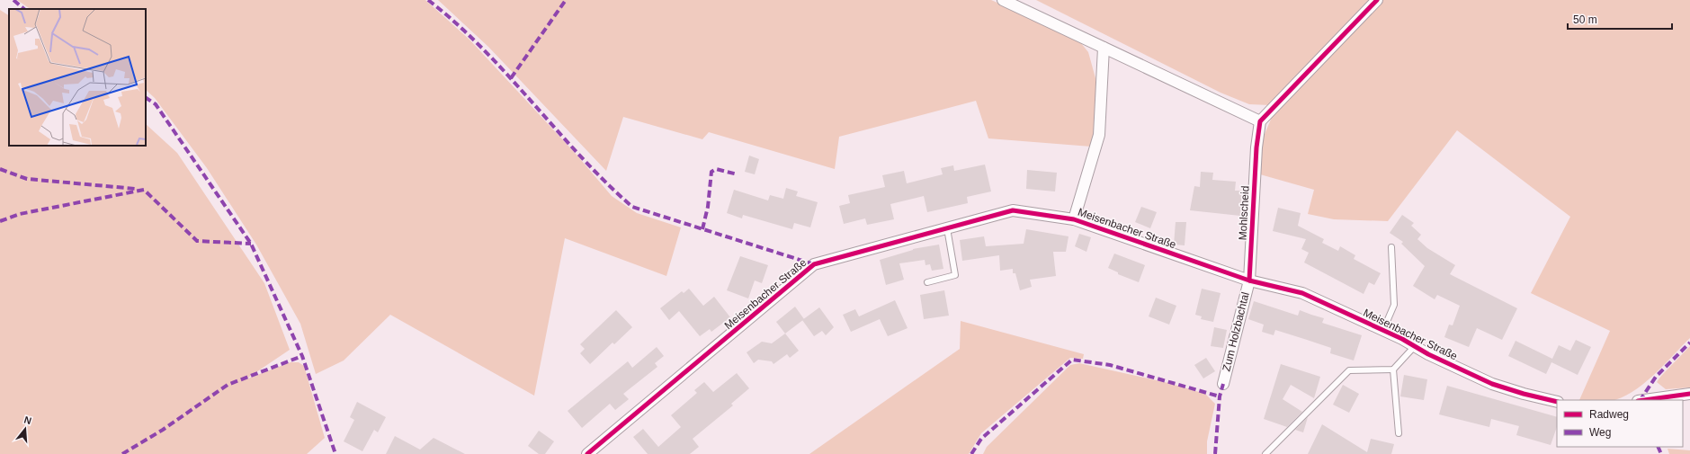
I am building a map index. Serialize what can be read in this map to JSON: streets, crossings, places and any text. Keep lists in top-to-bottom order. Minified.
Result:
{"streets":{"street":["Mohlscheid","Meisenbacher Straße","Zum Holzbachtal"]},"crossings":[["Mohlscheid","Meisenbacher Straße"],["Mohlscheid","Zum Holzbachtal"],["Meisenbacher Straße","Zum Holzbachtal"]],"legend":["Radweg","Weg"],"scale_bar":"50 m","north":"top"}
